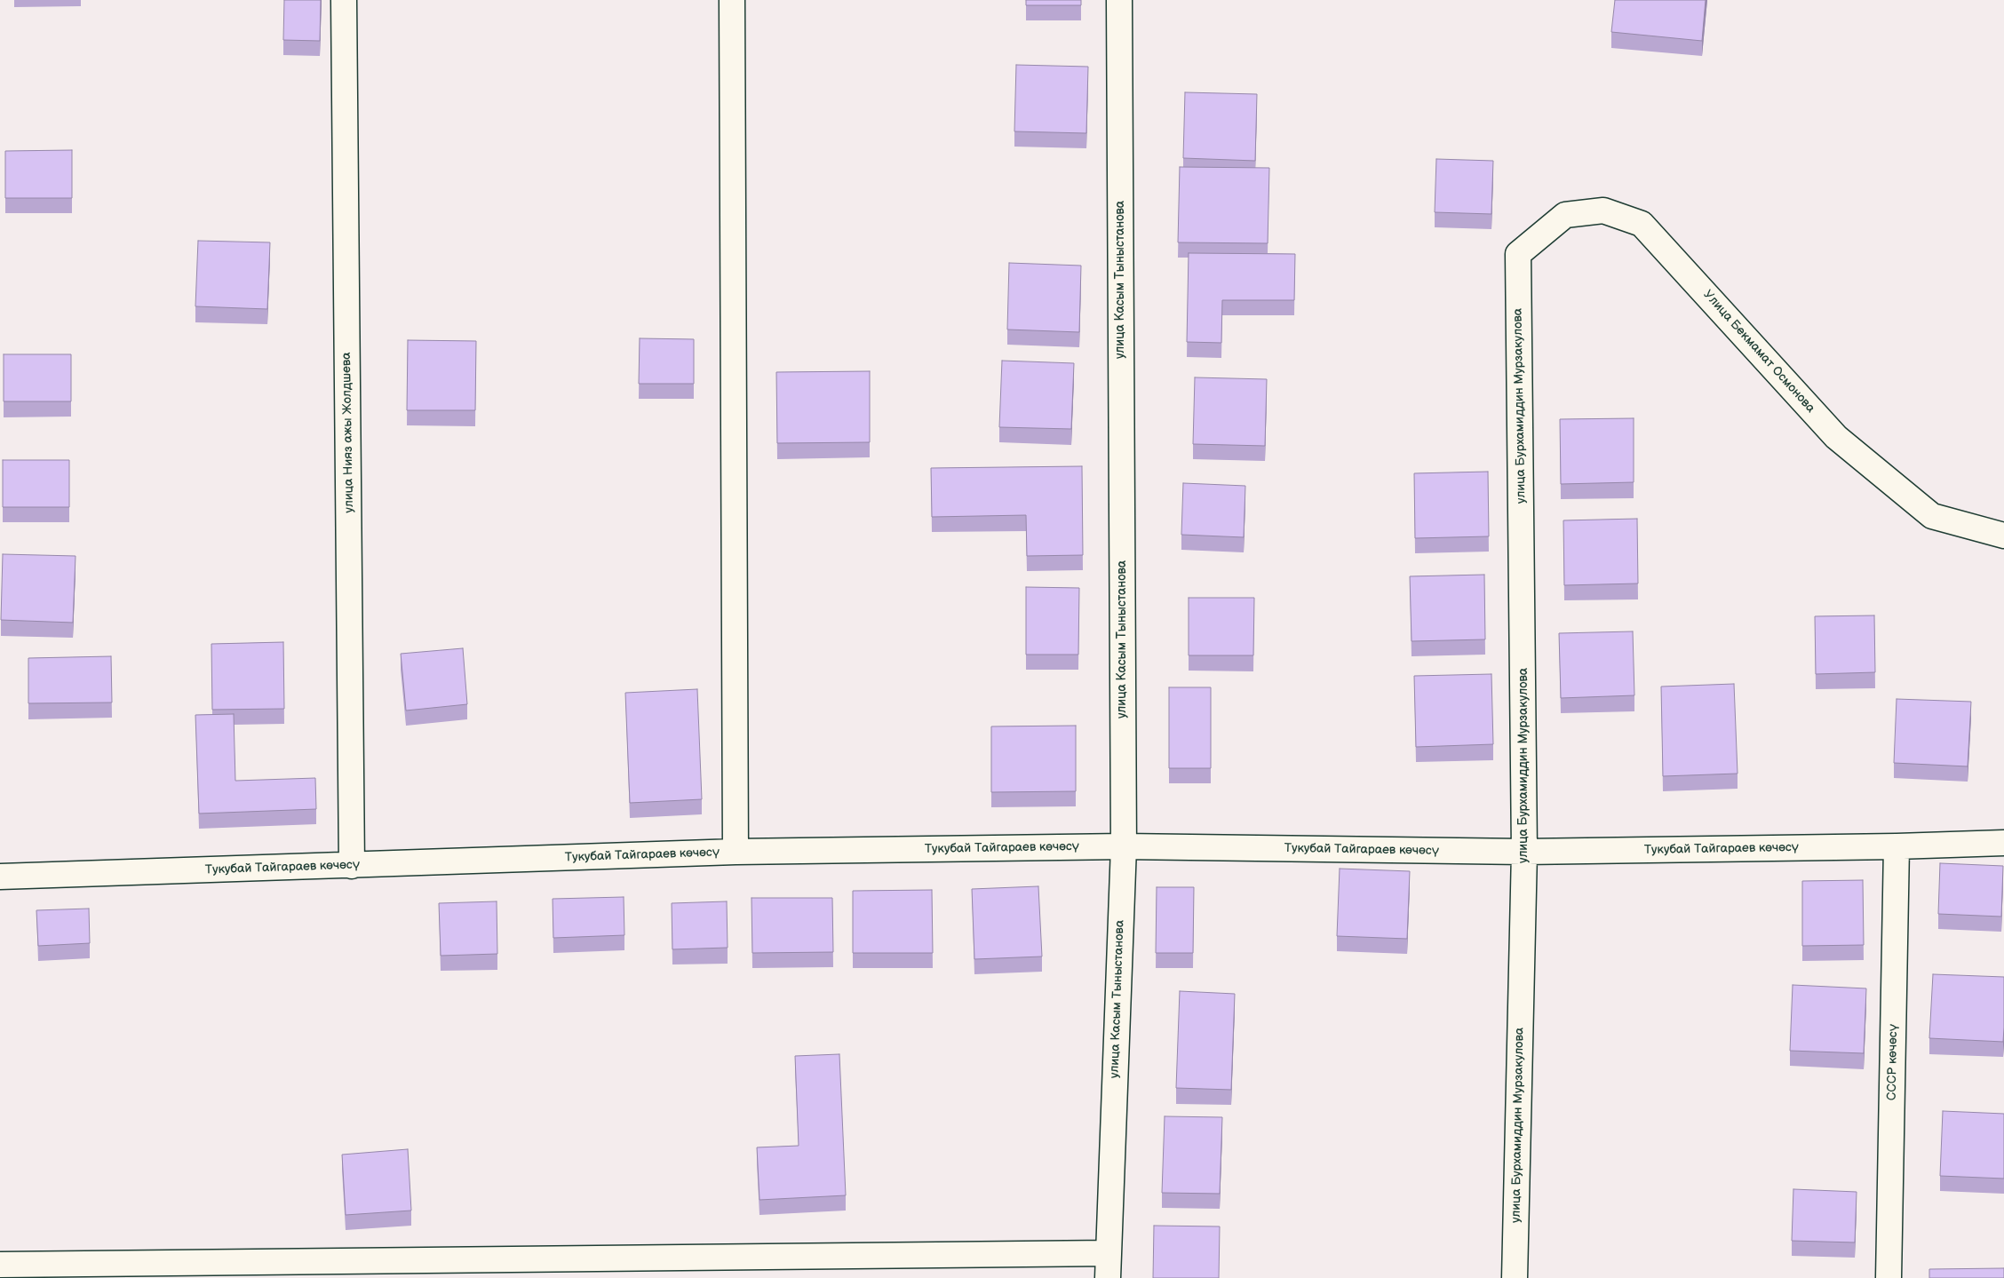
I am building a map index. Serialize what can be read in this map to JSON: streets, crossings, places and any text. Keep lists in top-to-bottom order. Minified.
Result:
{"streets":{"street":["улица Касым Тыныстанова","Улица Бекмамат Осмонова","улица Бурхамиддин Мурзакулова","улица Нияз ажы Жолдшева","Тукубай Тайгараев көчөсү","СССР көчөсү"]},"crossings":[["улица Касым Тыныстанова","Тукубай Тайгараев көчөсү"],["Улица Бекмамат Осмонова","улица Бурхамиддин Мурзакулова"],["улица Бурхамиддин Мурзакулова","Тукубай Тайгараев көчөсү"],["улица Нияз ажы Жолдшева","Тукубай Тайгараев көчөсү"],["Тукубай Тайгараев көчөсү","СССР көчөсү"]]}
